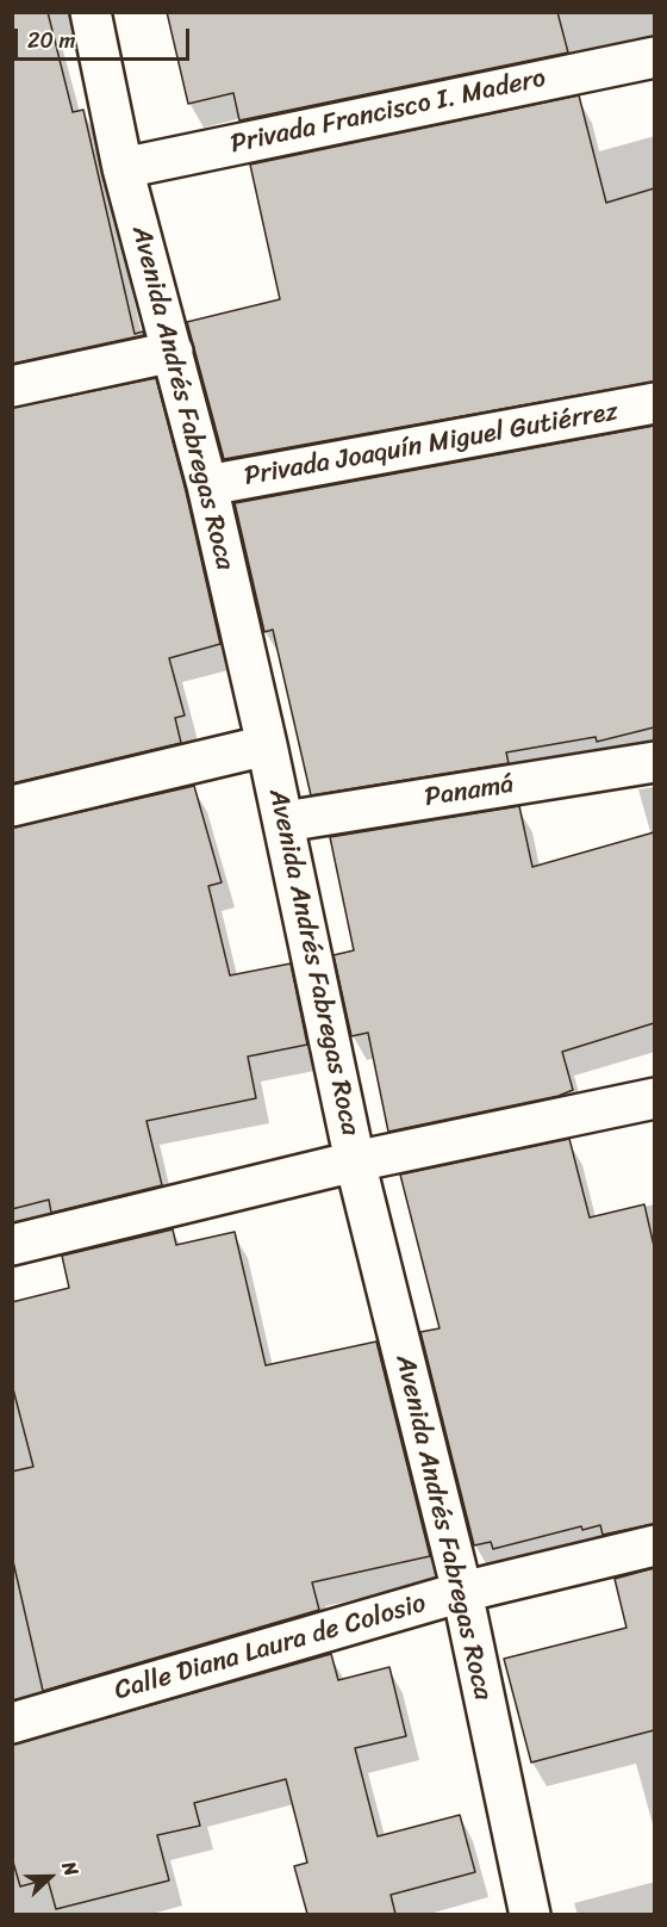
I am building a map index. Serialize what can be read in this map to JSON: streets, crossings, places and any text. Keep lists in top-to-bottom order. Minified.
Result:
{"streets":{"street":["Privada Francisco I. Madero","Avenida Andrés Fabregas Roca","Privada Joaquín Miguel Gutiérrez","Panamá","Calle Diana Laura de Colosio"]},"crossings":[["Privada Francisco I. Madero","Avenida Andrés Fabregas Roca"],["Avenida Andrés Fabregas Roca","Privada Joaquín Miguel Gutiérrez"],["Avenida Andrés Fabregas Roca","Panamá"],["Avenida Andrés Fabregas Roca","Calle Diana Laura de Colosio"]],"scale_bar":"20 m","north":"right"}
